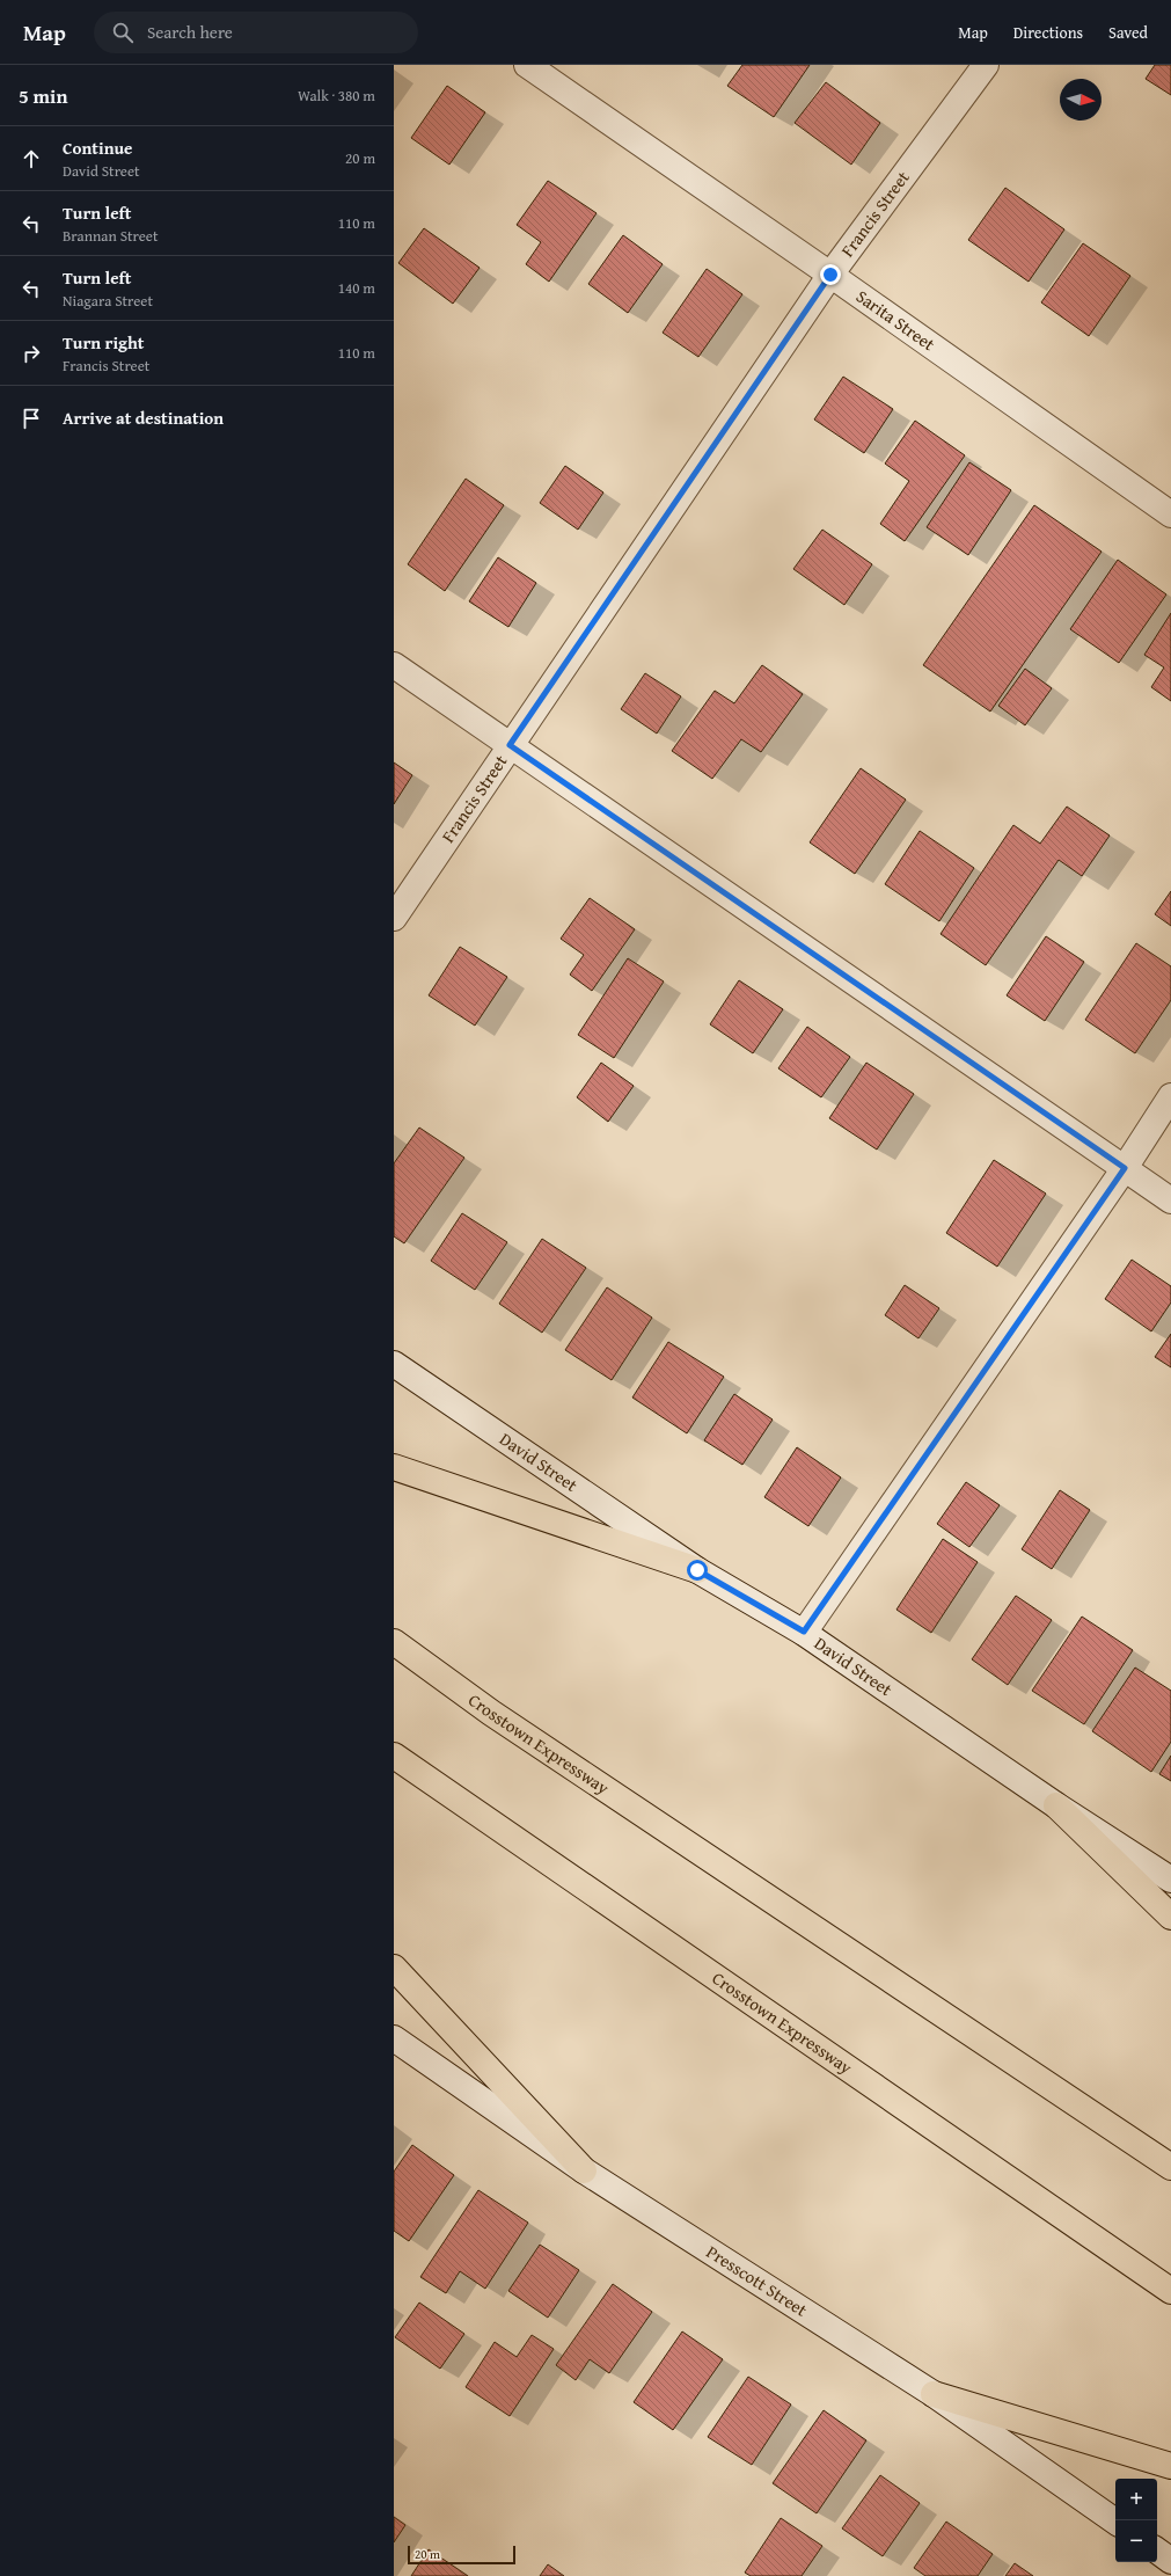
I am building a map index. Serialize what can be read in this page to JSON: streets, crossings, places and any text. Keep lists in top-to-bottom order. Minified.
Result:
{"streets":{"highway":["Crosstown Expressway"],"street":["Francis Street","Sarita Street","David Street","Presscott Street"]},"crossings":[["Francis Street","Sarita Street"]],"scale_bar":"20 m","north":"right","page":{"header":"Map","search":"Search here","nav":["Map","Directions","Saved"],"heading":["5 min","Walk · 380 m"],"list":[["Continue","David Street","20 m"],["Turn left","Brannan Street","110 m"],["Turn left","Niagara Street","140 m"],["Turn right","Francis Street","110 m"],"Arrive at destination"],"map_buttons":["+","−"],"scale":"20 m"}}
